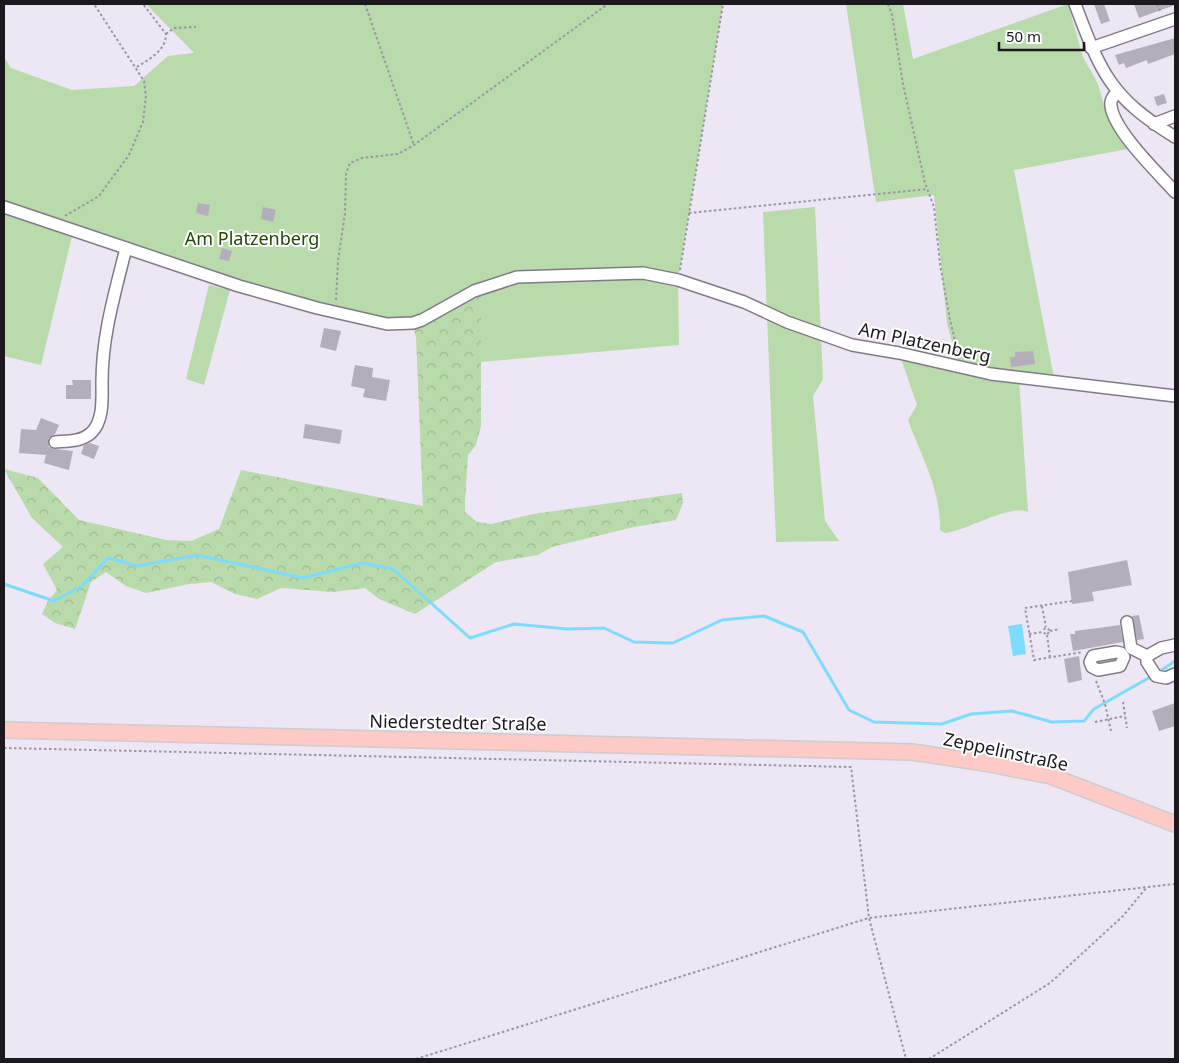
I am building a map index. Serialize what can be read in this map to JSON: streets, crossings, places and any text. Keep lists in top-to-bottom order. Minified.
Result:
{"streets":{"main road":["Niederstedter Straße","Zeppelinstraße"],"street":["Am Platzenberg"]},"crossings":[["Niederstedter Straße","Zeppelinstraße"]],"parks":["Am Platzenberg"],"scale_bar":"50 m"}
